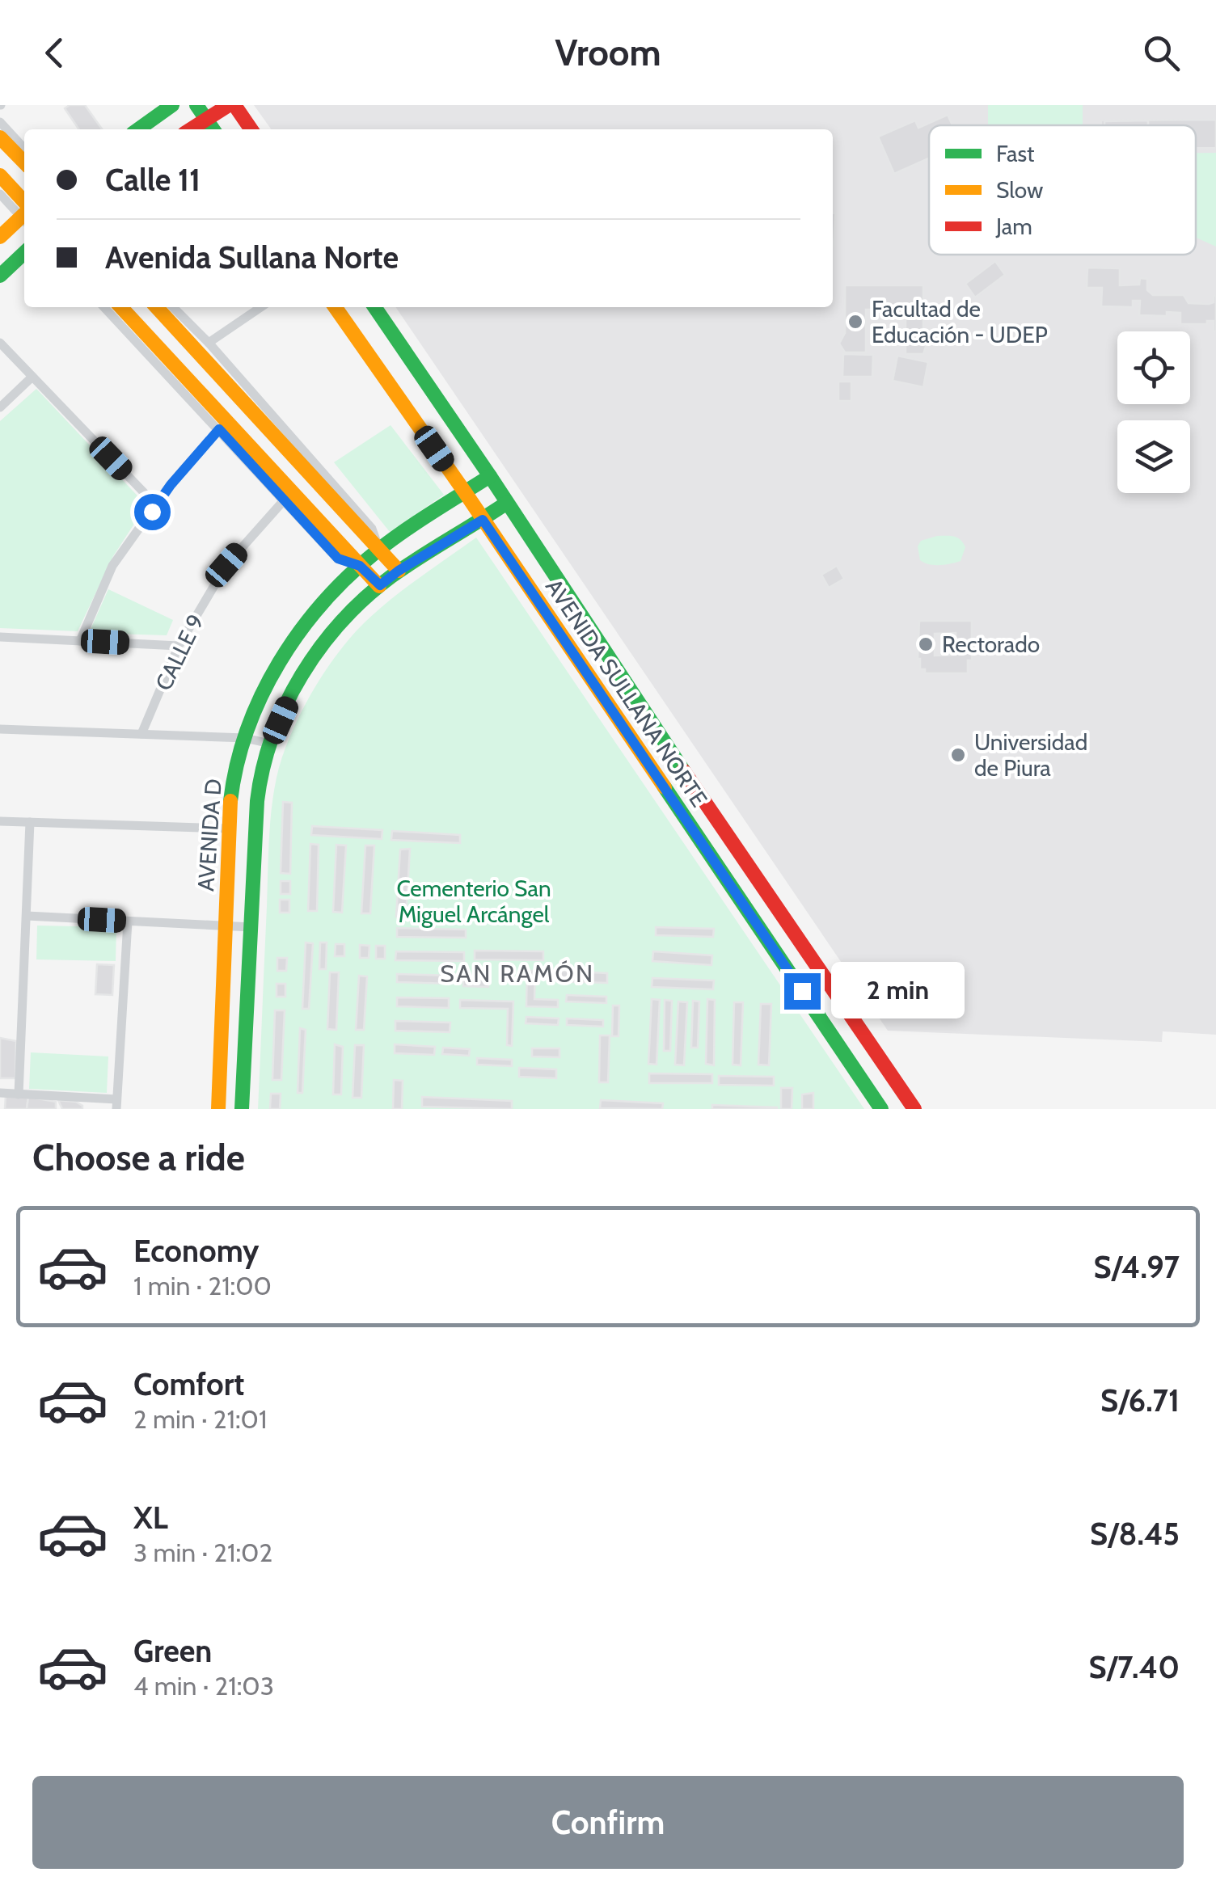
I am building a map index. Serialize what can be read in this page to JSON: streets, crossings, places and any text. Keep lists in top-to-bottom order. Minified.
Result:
{"streets":{"main road":["AVENIDA SULLANA NORTE","AVENIDA D"],"street":["CALLE 9"]},"crossings":[["AVENIDA SULLANA NORTE","AVENIDA D"]],"districts":["SAN RAMÓN"],"parks":["Cementerio San Miguel Arcángel"],"places":["Facultad de Educación - UDEP","Rectorado","Universidad de Piura"],"legend":["Fast","Slow","Jam"],"page":{"header":"Vroom","banner":["Calle 11","Avenida Sullana Norte"],"bubble":"2 min","heading":"Choose a ride","list":[{"name":"Economy","note":"1 min · 21:00","value":"S/4.97"},{"name":"Comfort","note":"2 min · 21:01","value":"S/6.71"},{"name":"XL","note":"3 min · 21:02","value":"S/8.45"},{"name":"Green","note":"4 min · 21:03","value":"S/7.40"}],"buttons":"Confirm"}}
